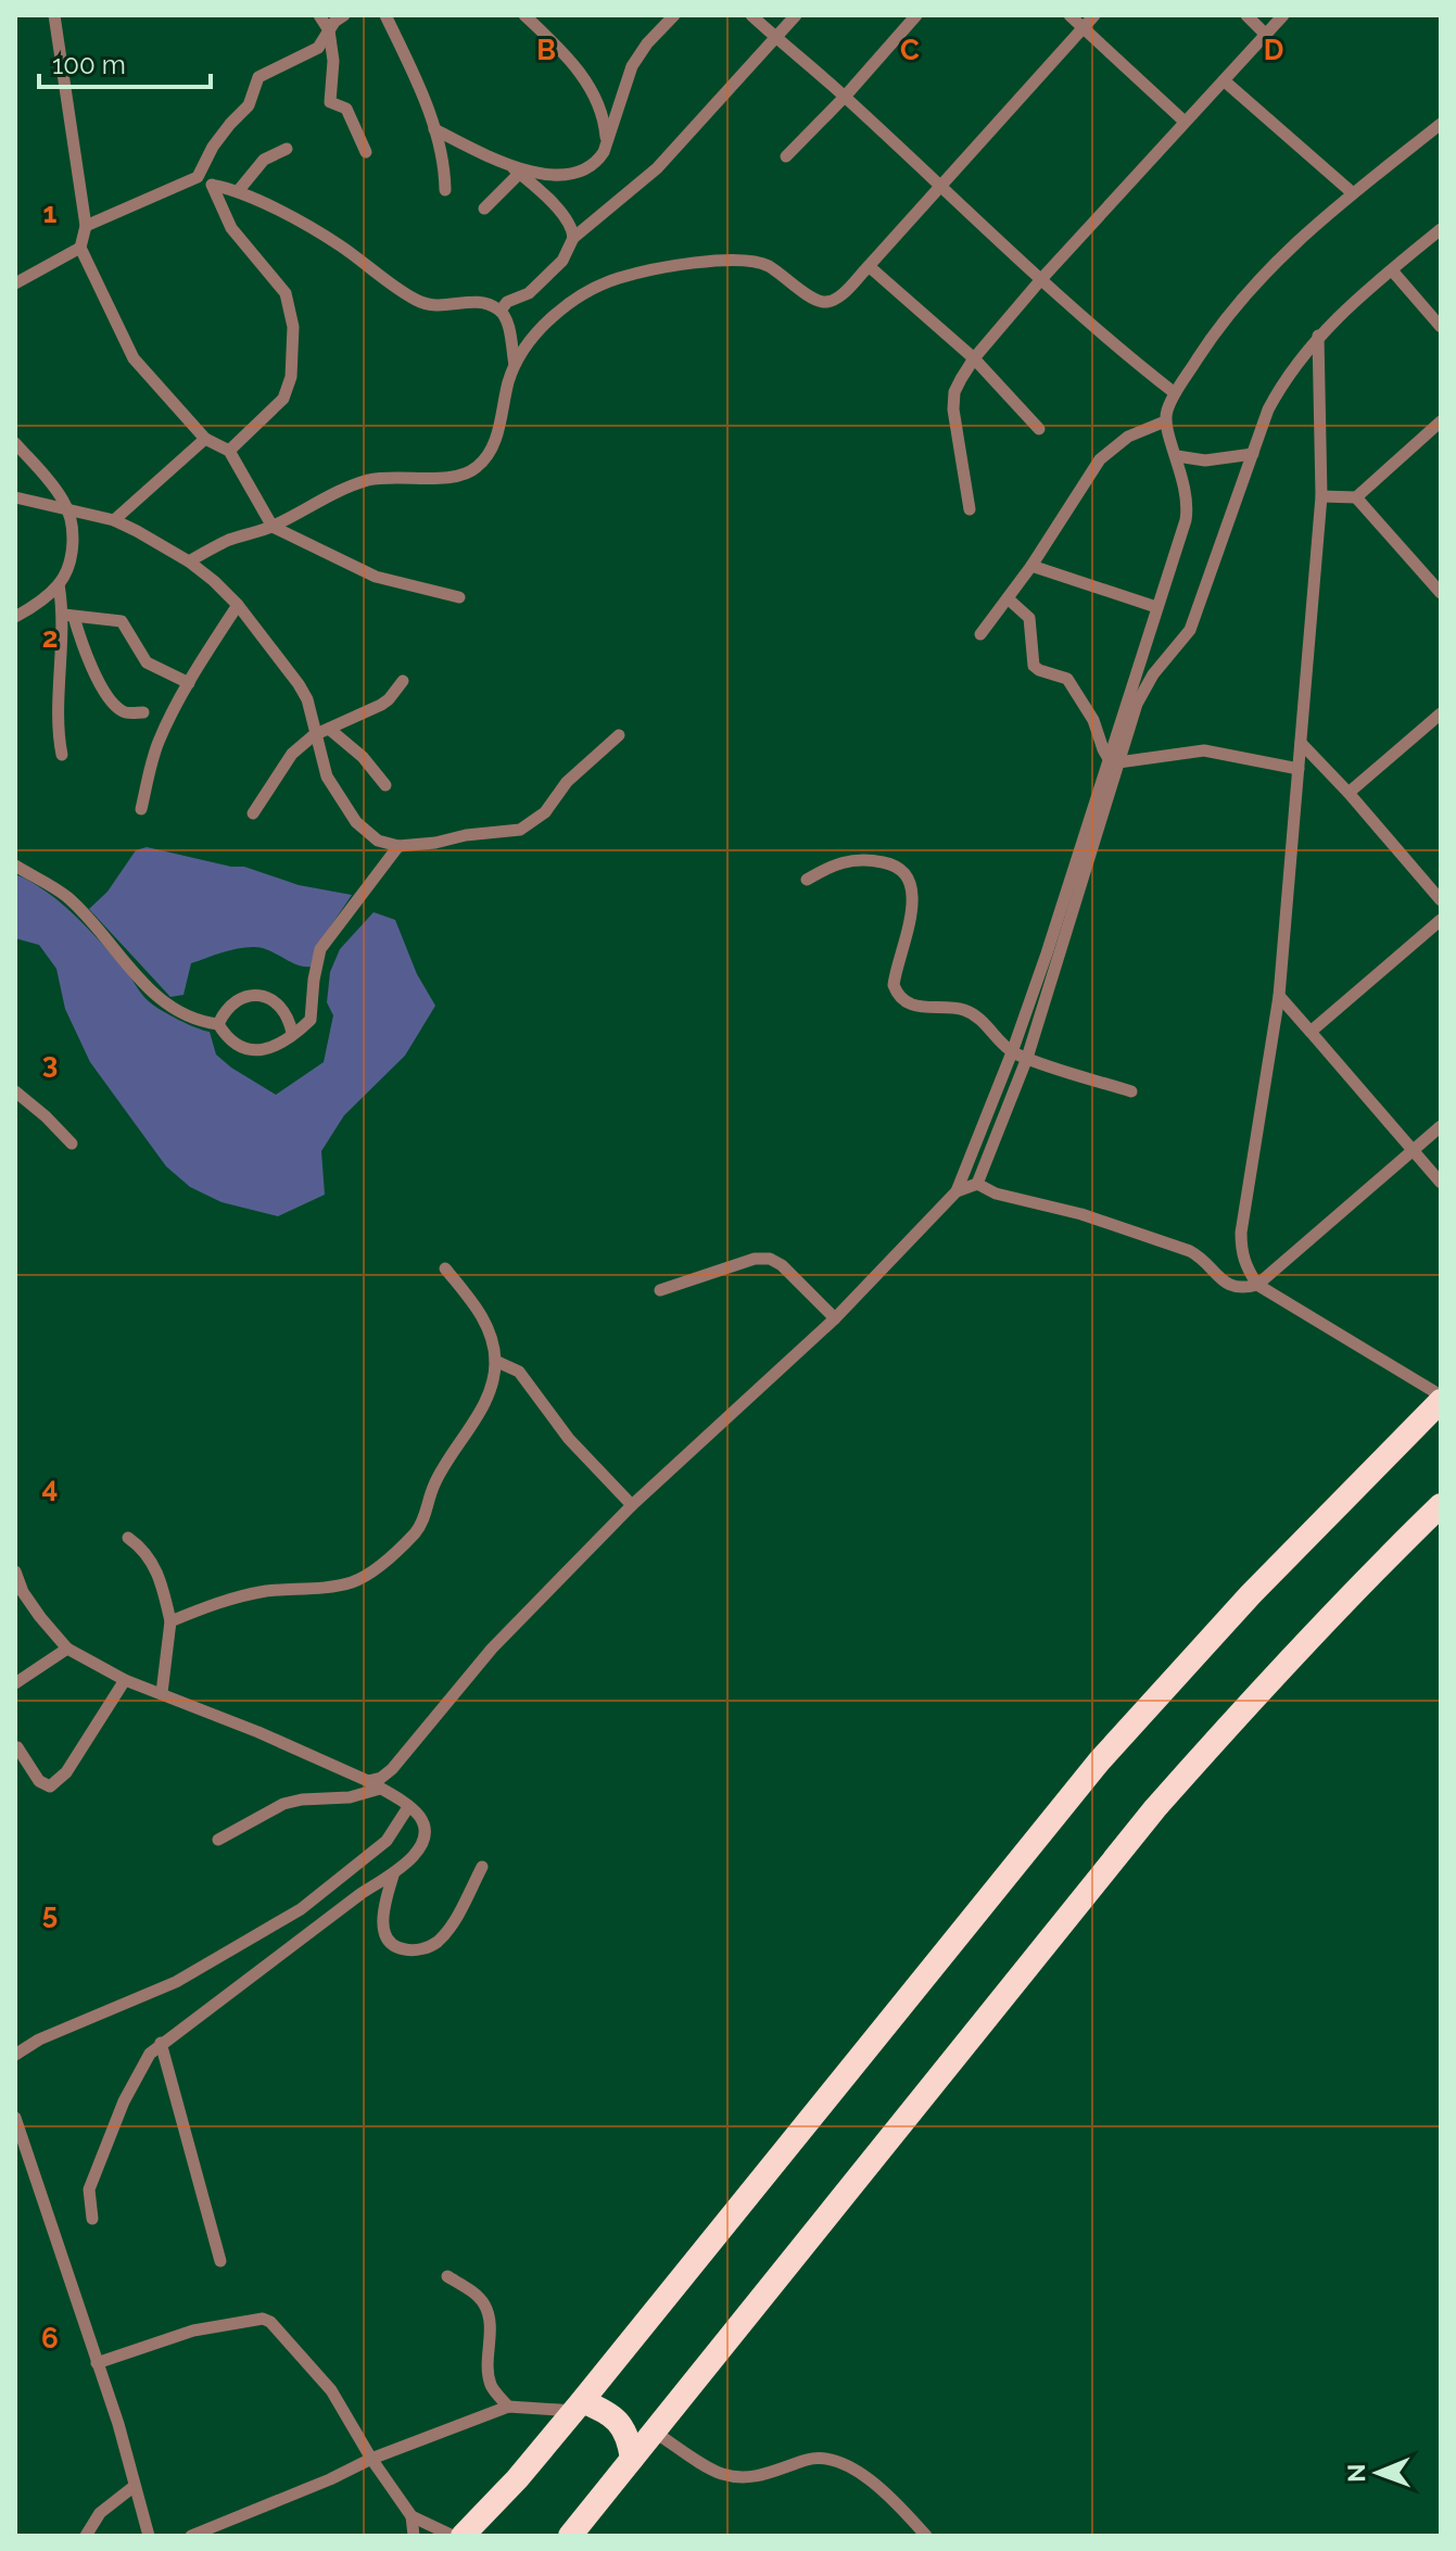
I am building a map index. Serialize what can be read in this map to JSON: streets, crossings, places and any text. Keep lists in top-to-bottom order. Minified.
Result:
{"scale_bar":"100 m","north":"left","grid":{"columns":["B","C","D"],"rows":["1","2","3","4","5","6"]}}
